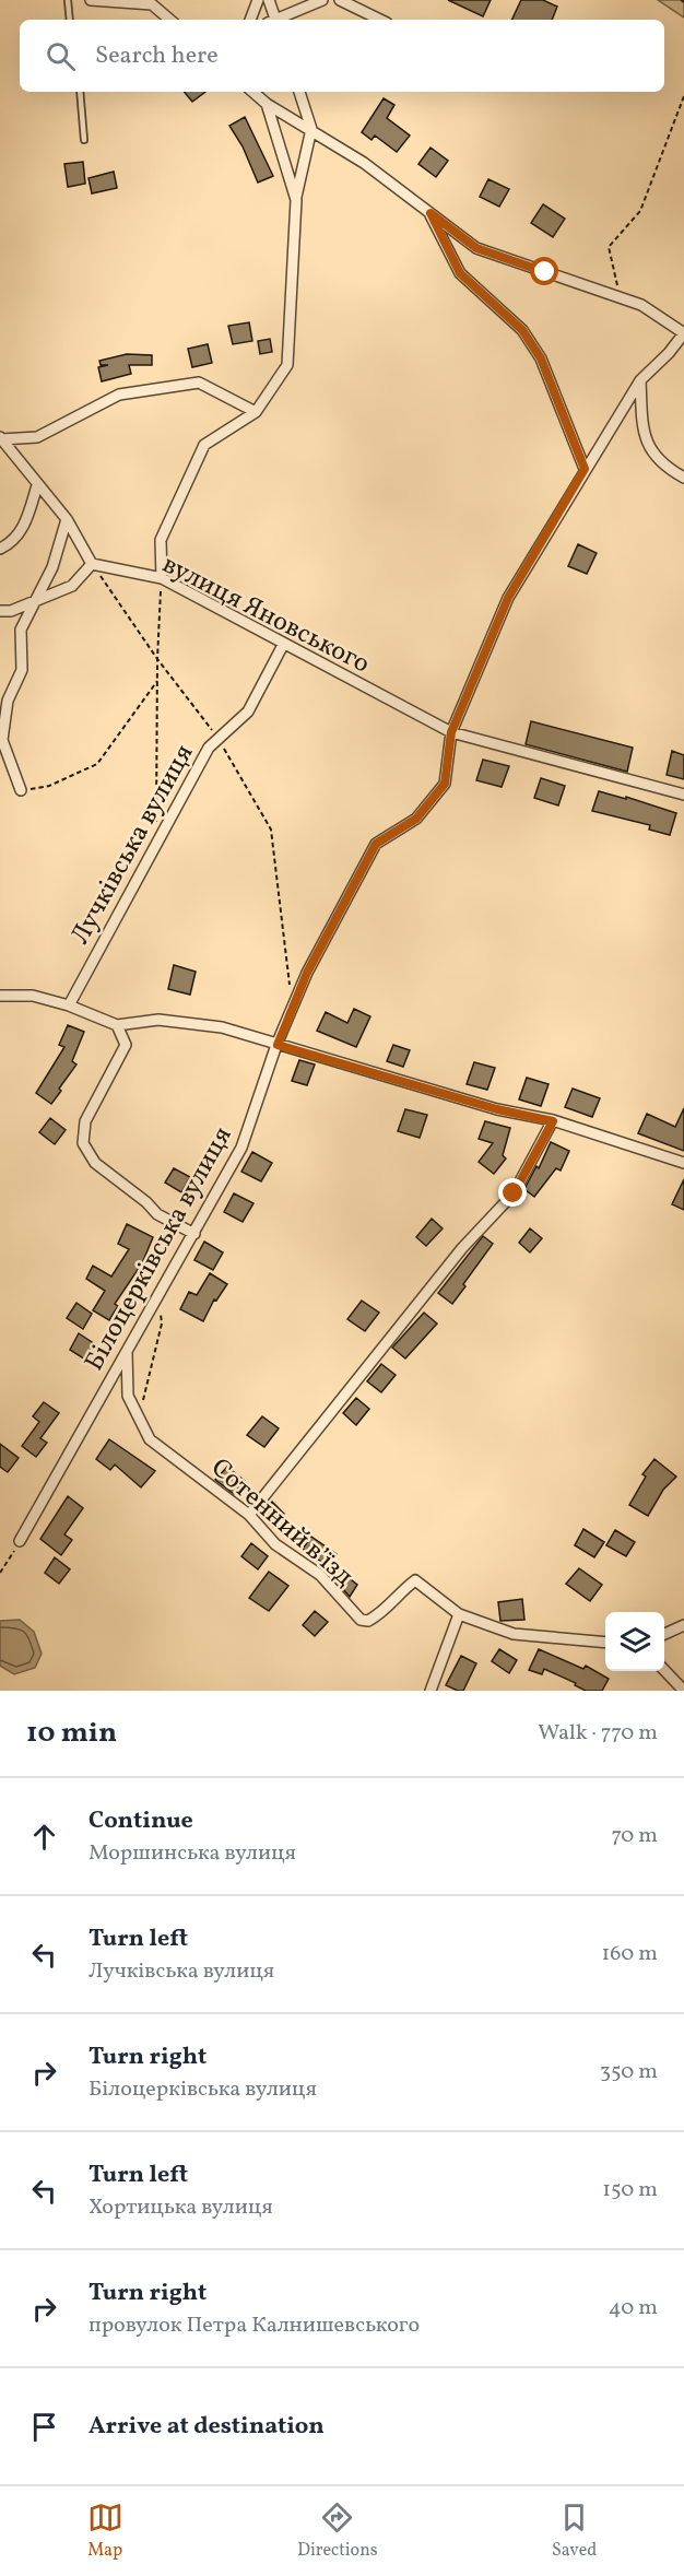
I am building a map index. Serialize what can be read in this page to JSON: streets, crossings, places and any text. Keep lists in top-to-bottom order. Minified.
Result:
{"streets":{"street":["вулиця Яновського","Лучківська вулиця","Білоцерківська вулиця","Сотенний в’їзд"]},"crossings":[["вулиця Яновського","Лучківська вулиця"],["вулиця Яновського","Білоцерківська вулиця"],["Білоцерківська вулиця","Сотенний в’їзд"]],"page":{"search":"Search here","heading":["10 min","Walk · 770 m"],"list":[["Continue","Моршинська вулиця","70 m"],["Turn left","Лучківська вулиця","160 m"],["Turn right","Білоцерківська вулиця","350 m"],["Turn left","Хортицька вулиця","150 m"],["Turn right","провулок Петра Калнишевського","40 m"],"Arrive at destination"],"nav":["Map","Directions","Saved"]}}
